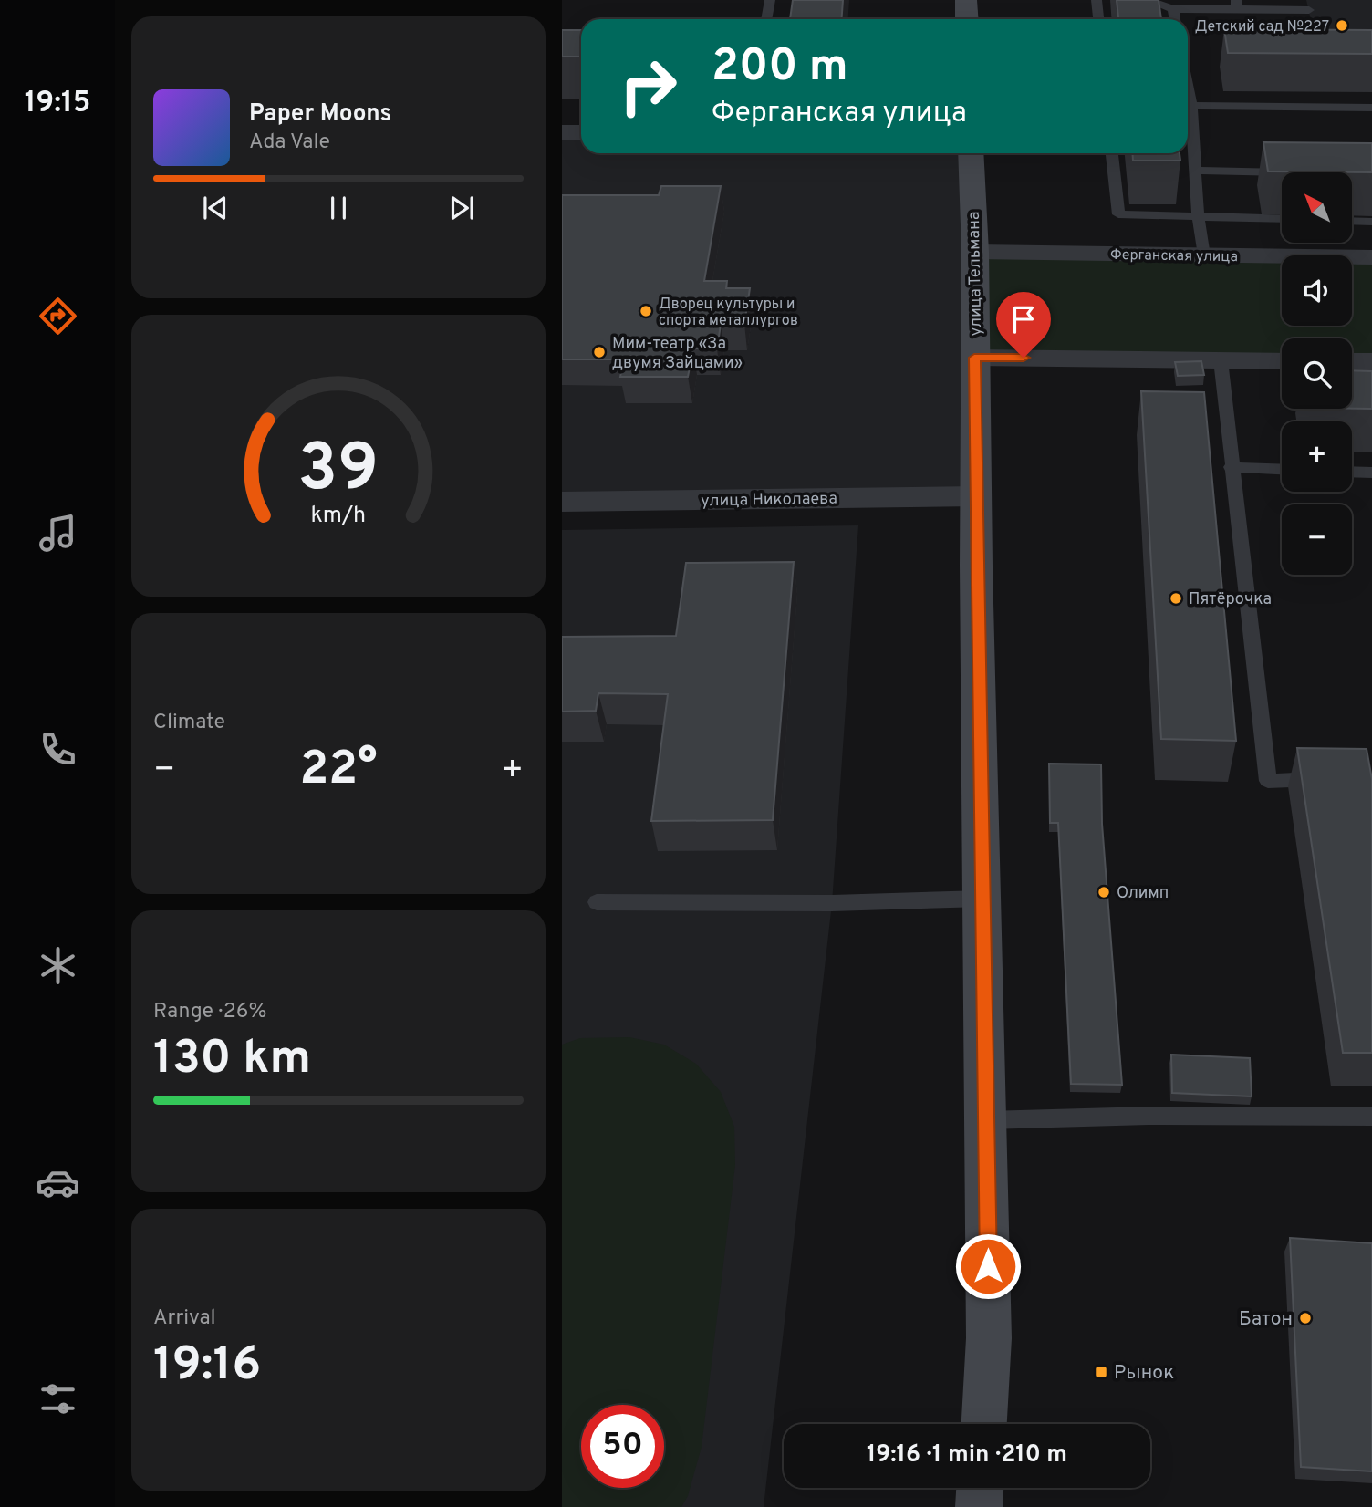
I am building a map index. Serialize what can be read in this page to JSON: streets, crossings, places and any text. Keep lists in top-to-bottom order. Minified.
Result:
{"streets":{"main road":["улица Тельмана"],"street":["Ферганская улица","улица Николаева"]},"crossings":[["Ферганская улица","улица Тельмана"],["улица Тельмана","улица Николаева"]],"places":{"other":["Детский сад №227","Дворец культуры и спорта металлургов","Мим-театр «За двумя Зайцами»","Пятёрочка","Олимп","Батон"],"transit":["Рынок"]},"north":"top left","page":{"tabs":"19:15","turn":["200 m","Ферганская улица"],"song":["Paper Moons","Ada Vale"],"map_buttons":["+","−"],"tile":["Climate",["Range · 26%","130 km"],["Arrival","19:16"]],"heat":["−","22°","+"],"limit":"50","trip":"19:16 · 1 min · 210 m","gauge":["39","km/h"]}}
